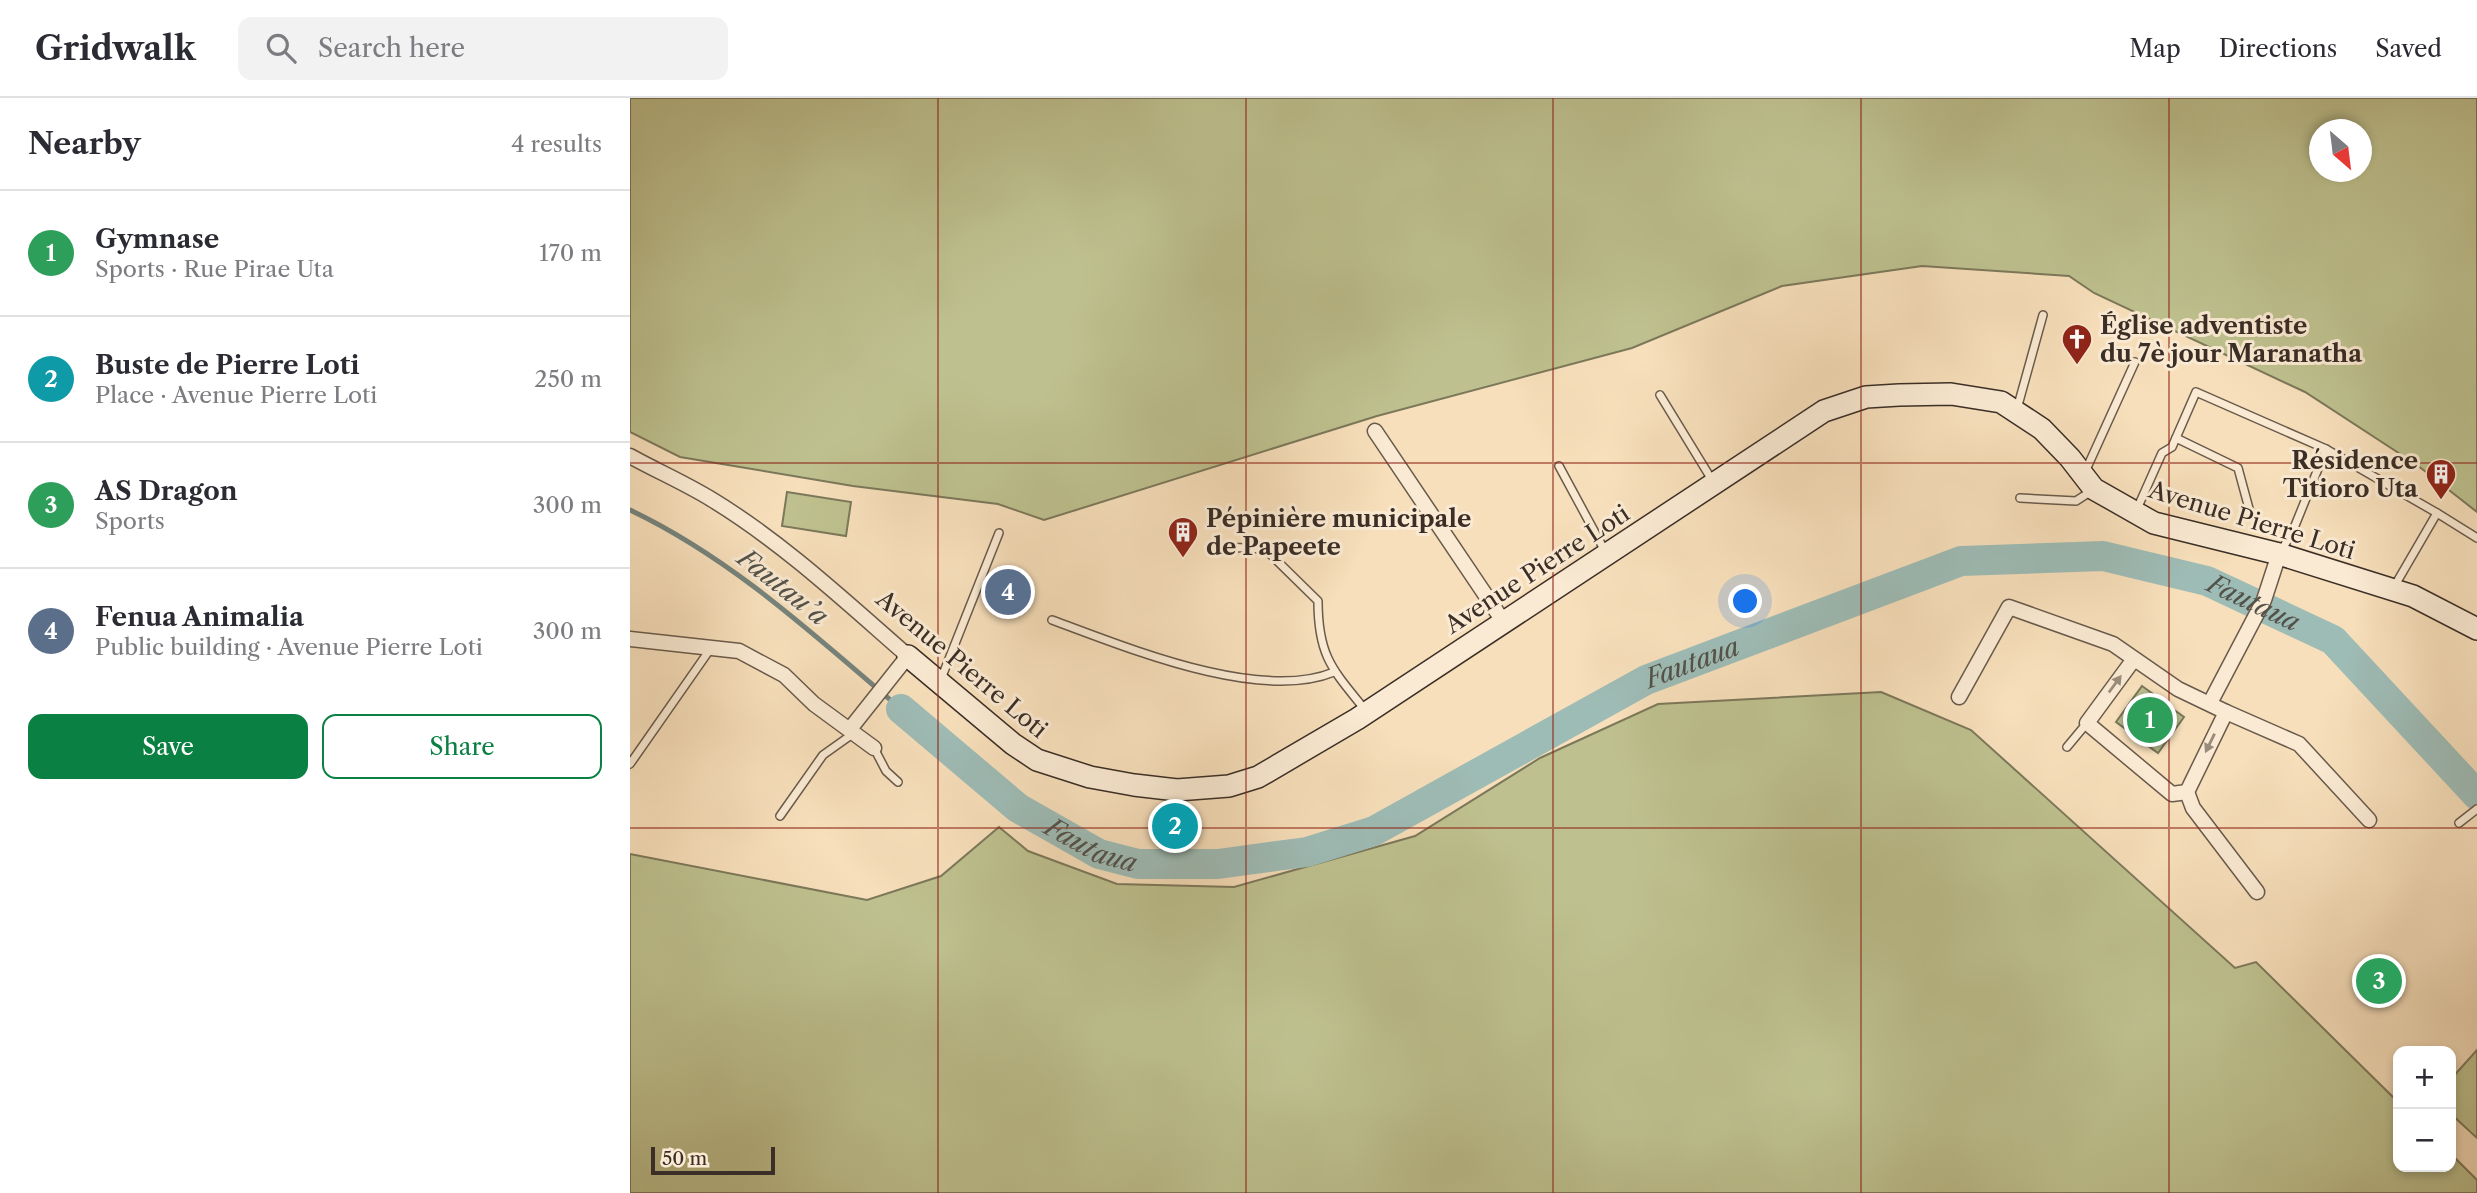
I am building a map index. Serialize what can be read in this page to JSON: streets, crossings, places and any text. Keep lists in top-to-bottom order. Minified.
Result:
{"streets":{"main road":["Avenue Pierre Loti"]},"water":["Fautau’a","Fautaua"],"places":{"church":["Église adventiste du 7è jour Maranatha"],"building":["Résidence Titioro Uta","Pépinière municipale de Papeete"]},"scale_bar":"50 m","north":"bottom right","page":{"header":"Gridwalk","search":"Search here","nav":["Map","Directions","Saved"],"heading":["Nearby","4 results"],"list":[{"mark":"1","name":"Gymnase","note":"Sports · Rue Pirae Uta","value":"170 m"},{"mark":"2","name":"Buste de Pierre Loti","note":"Place · Avenue Pierre Loti","value":"250 m"},{"mark":"3","name":"AS Dragon","note":"Sports","value":"300 m"},{"mark":"4","name":"Fenua Animalia","note":"Public building · Avenue Pierre Loti","value":"300 m"}],"pins":["4","1","2","3"],"buttons":["Save","Share"],"map_buttons":["+","−"],"scale":"50 m"}}
